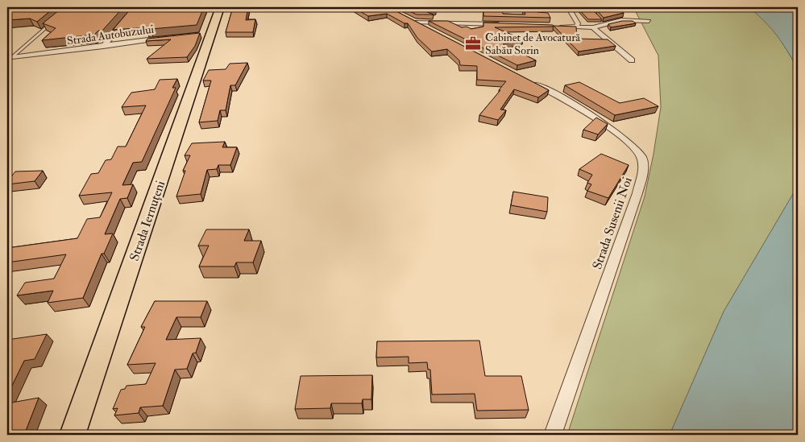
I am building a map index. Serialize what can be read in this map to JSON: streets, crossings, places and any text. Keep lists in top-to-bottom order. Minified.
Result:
{"streets":{"main road":["Strada Iernuțeni"],"street":["Strada Autobuzului","Strada Susenii Noi"]},"places":{"office":["Cabinet de Avocatură Sabău Sorin"]}}
